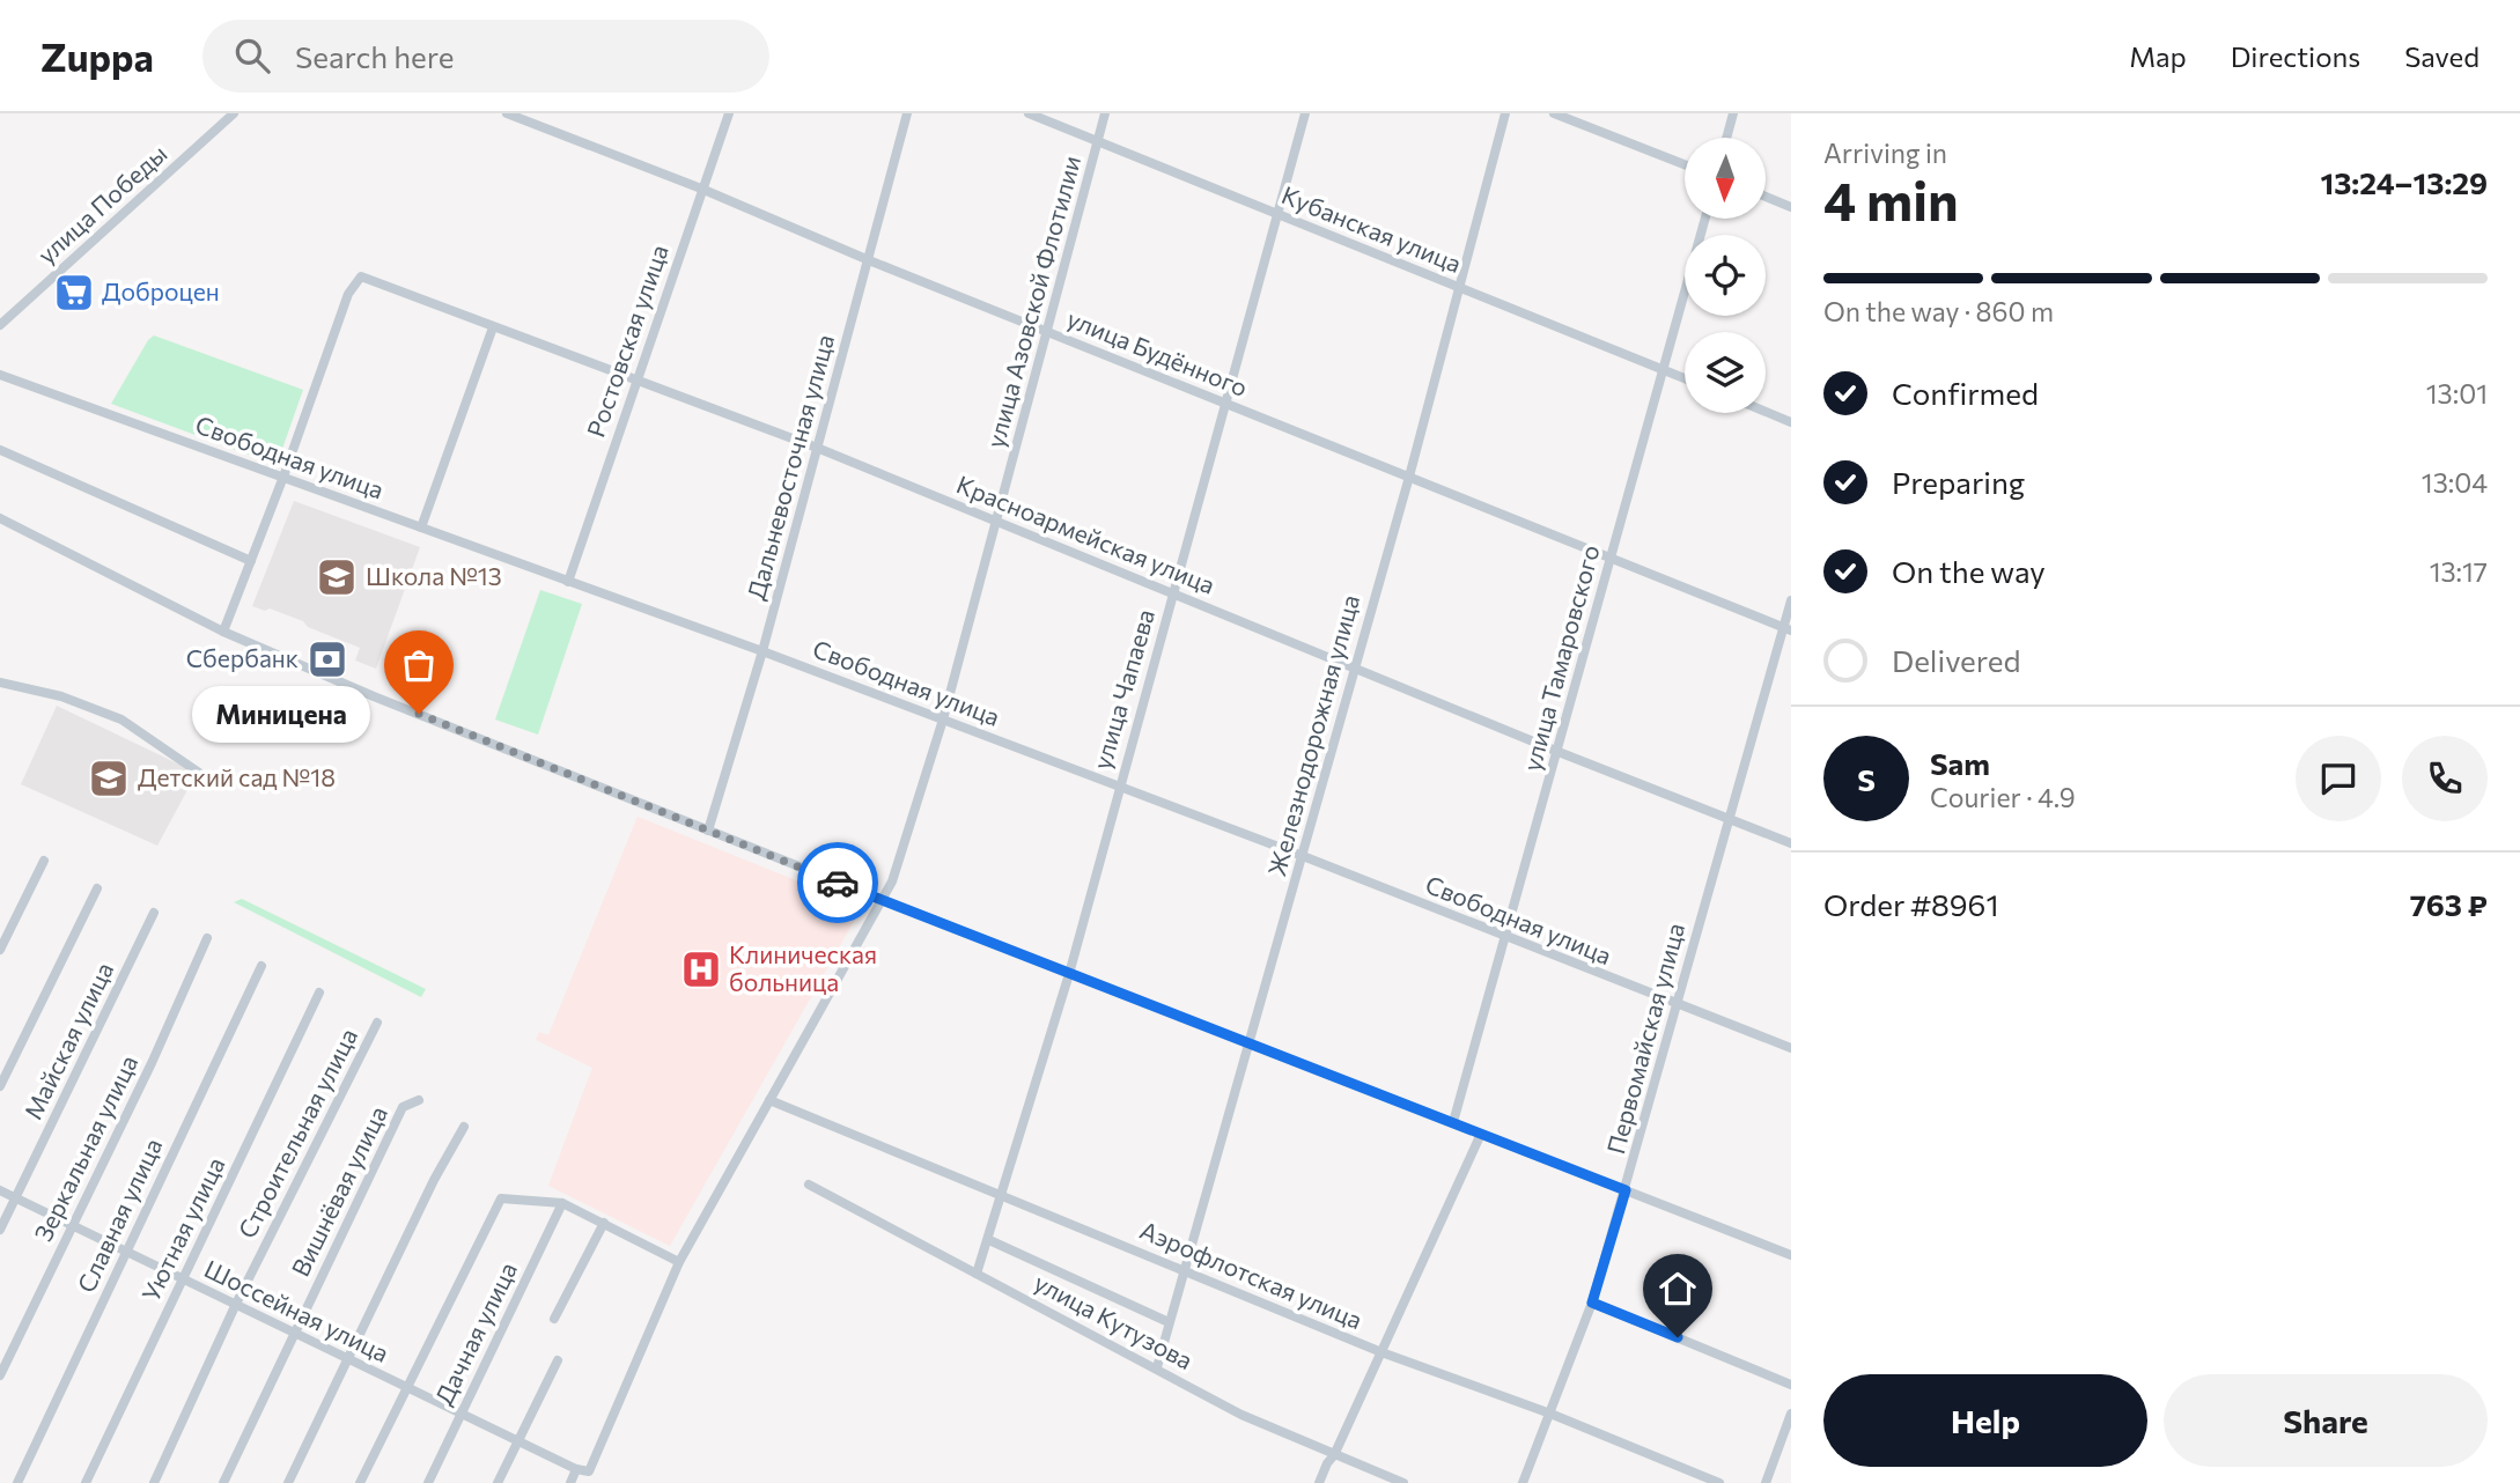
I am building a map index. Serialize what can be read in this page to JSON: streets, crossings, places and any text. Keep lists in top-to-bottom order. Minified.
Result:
{"streets":{"street":["улица Победы","Кубанская улица","улица Азовской Флотилии","Ростовская улица","улица Будённого","Свободная улица","Дальневосточная улица","Красноармейская улица","улица Тамаровского","улица Чапаева","Железнодорожная улица","Первомайская улица","Майская улица","Строительная улица","Зеркальная улица","Вишнёвая улица","Славная улица","Уютная улица","Аэрофлотская улица","Шоссейная улица","улица Кутузова","Дачная улица"]},"crossings":[["Кубанская улица","улица Азовской Флотилии"],["Кубанская улица","улица Тамаровского"],["Кубанская улица","улица Чапаева"],["Кубанская улица","Железнодорожная улица"],["улица Азовской Флотилии","улица Будённого"],["улица Азовской Флотилии","Свободная улица"],["улица Азовской Флотилии","Красноармейская улица"],["улица Азовской Флотилии","Аэрофлотская улица"],["Ростовская улица","улица Будённого"],["Ростовская улица","Свободная улица"],["Ростовская улица","Красноармейская улица"],["улица Будённого","Дальневосточная улица"],["улица Будённого","улица Тамаровского"],["улица Будённого","улица Чапаева"],["улица Будённого","Железнодорожная улица"],["улица Будённого","Первомайская улица"],["Свободная улица","Дальневосточная улица"],["Свободная улица","Красноармейская улица"],["Свободная улица","улица Тамаровского"],["Свободная улица","улица Чапаева"],["Свободная улица","Железнодорожная улица"],["Свободная улица","Первомайская улица"],["Дальневосточная улица","Красноармейская улица"],["Красноармейская улица","улица Тамаровского"],["Красноармейская улица","улица Чапаева"],["Красноармейская улица","Железнодорожная улица"],["Красноармейская улица","Первомайская улица"],["улица Чапаева","Аэрофлотская улица"],["улица Чапаева","улица Кутузова"],["Железнодорожная улица","Аэрофлотская улица"],["Железнодорожная улица","улица Кутузова"],["Первомайская улица","Аэрофлотская улица"],["Майская улица","Шоссейная улица"],["Строительная улица","Шоссейная улица"],["Зеркальная улица","Шоссейная улица"],["Вишнёвая улица","Шоссейная улица"],["Славная улица","Шоссейная улица"],["Уютная улица","Шоссейная улица"],["Шоссейная улица","Дачная улица"]],"places":{"supermarket":["Доброцен"],"school or university":["Школа №13","Детский сад №18"],"bank":["Сбербанк"],"other":["Миницена"],"hospital":["Клиническая больница"]},"north":"bottom","page":{"header":"Zuppa","search":"Search here","nav":["Map","Directions","Saved"],"heading":["4 min","Arriving in","13:24–13:29"],"panel":["Sam","Courier · 4.9","Order #8961","763 ₽"],"bar":"On the way · 860 m","list":[["Confirmed","13:01"],["Preparing","13:04"],["On the way","13:17"],"Delivered"],"bubble":"Миницена","round":"S","buttons":["Help","Share"]}}
